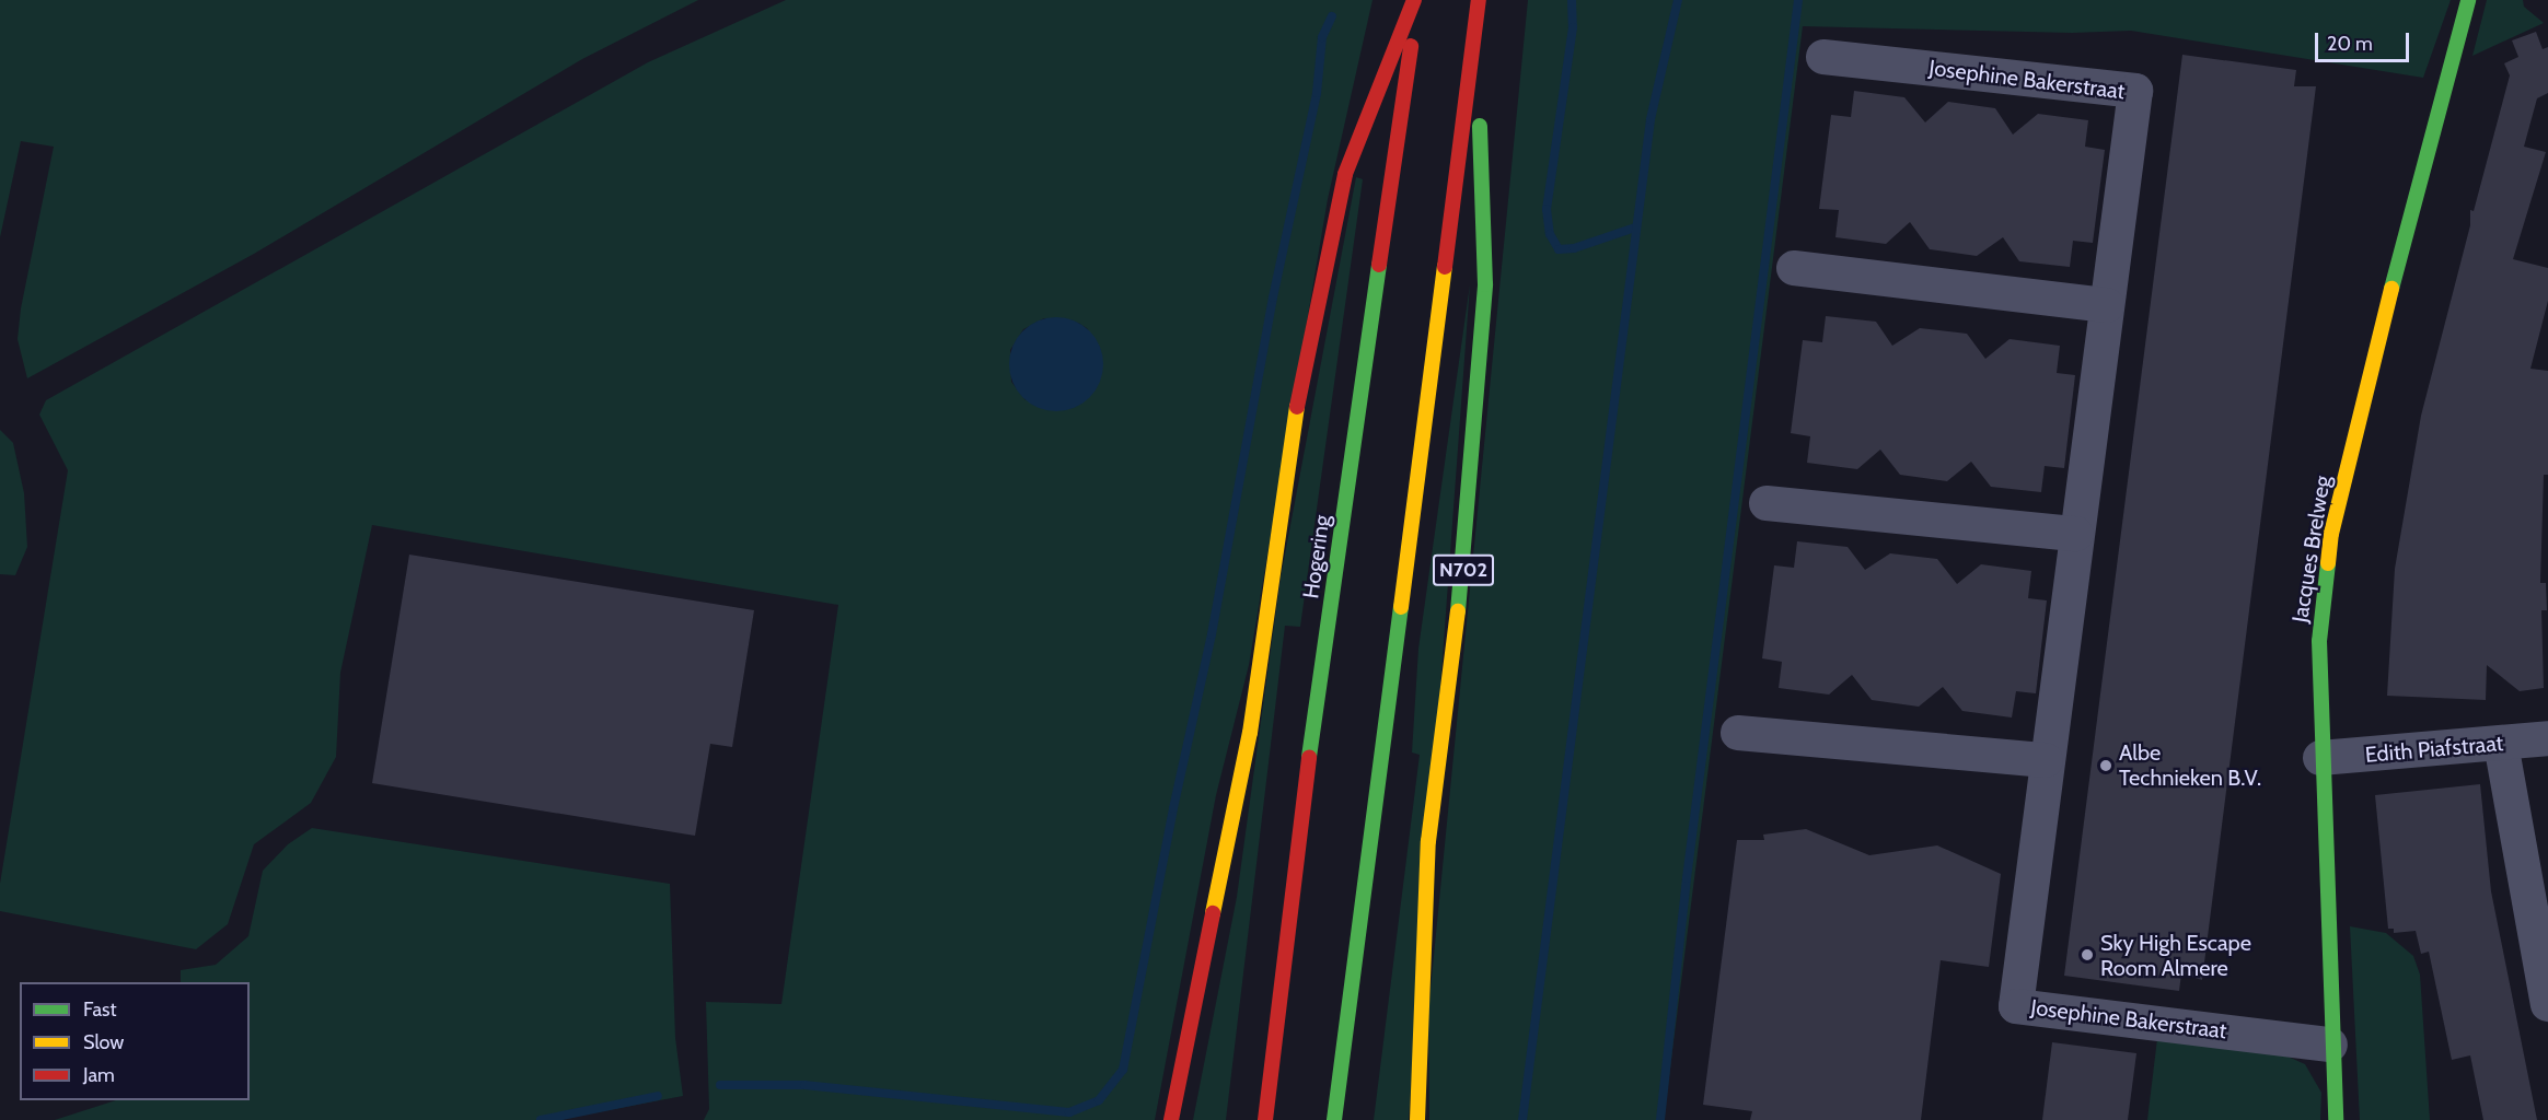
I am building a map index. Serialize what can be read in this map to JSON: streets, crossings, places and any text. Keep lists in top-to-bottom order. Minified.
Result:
{"streets":{"main road":["Jacques Brelweg","Hogering","N702"],"street":["Josephine Bakerstraat","Edith Piafstraat"]},"crossings":[["Josephine Bakerstraat","Jacques Brelweg"],["Jacques Brelweg","Edith Piafstraat"]],"places":["Albe Technieken B.V.","Sky High Escape Room Almere"],"legend":["Fast","Slow","Jam"],"scale_bar":"20 m"}
